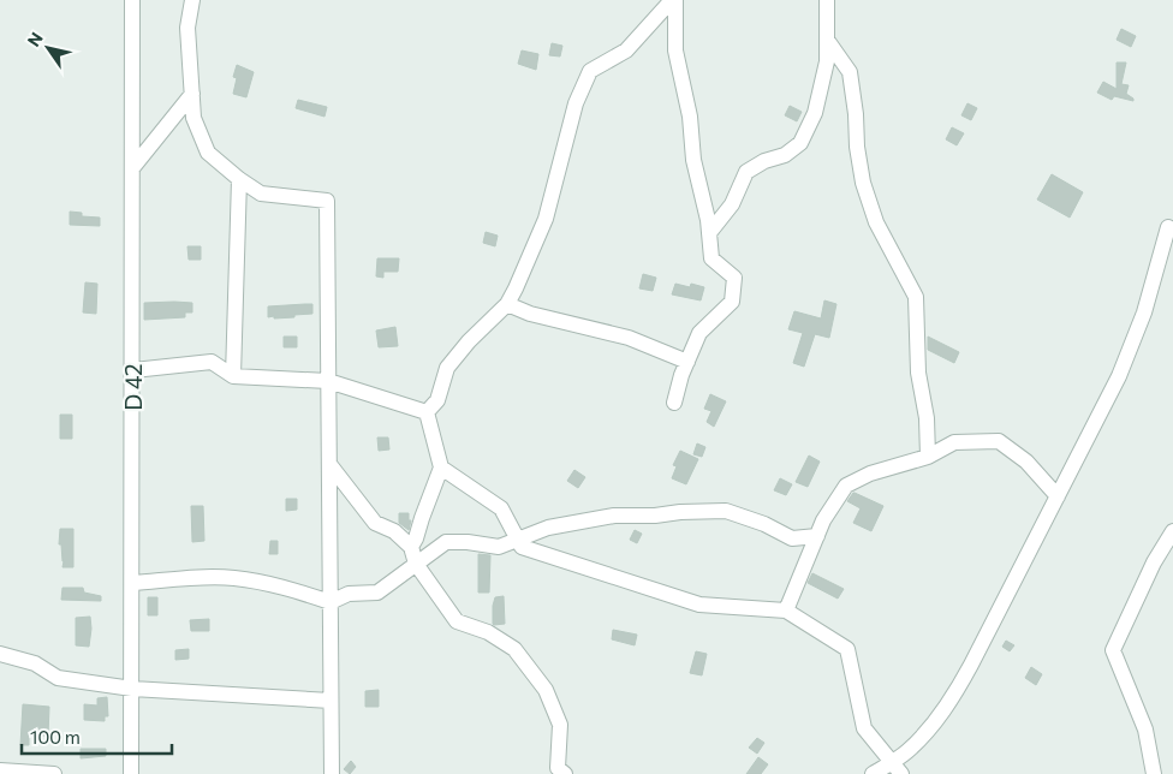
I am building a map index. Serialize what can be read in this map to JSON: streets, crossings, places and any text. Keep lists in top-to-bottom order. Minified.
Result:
{"streets":{"street":["D 42"]},"scale_bar":"100 m","north":"top left"}
